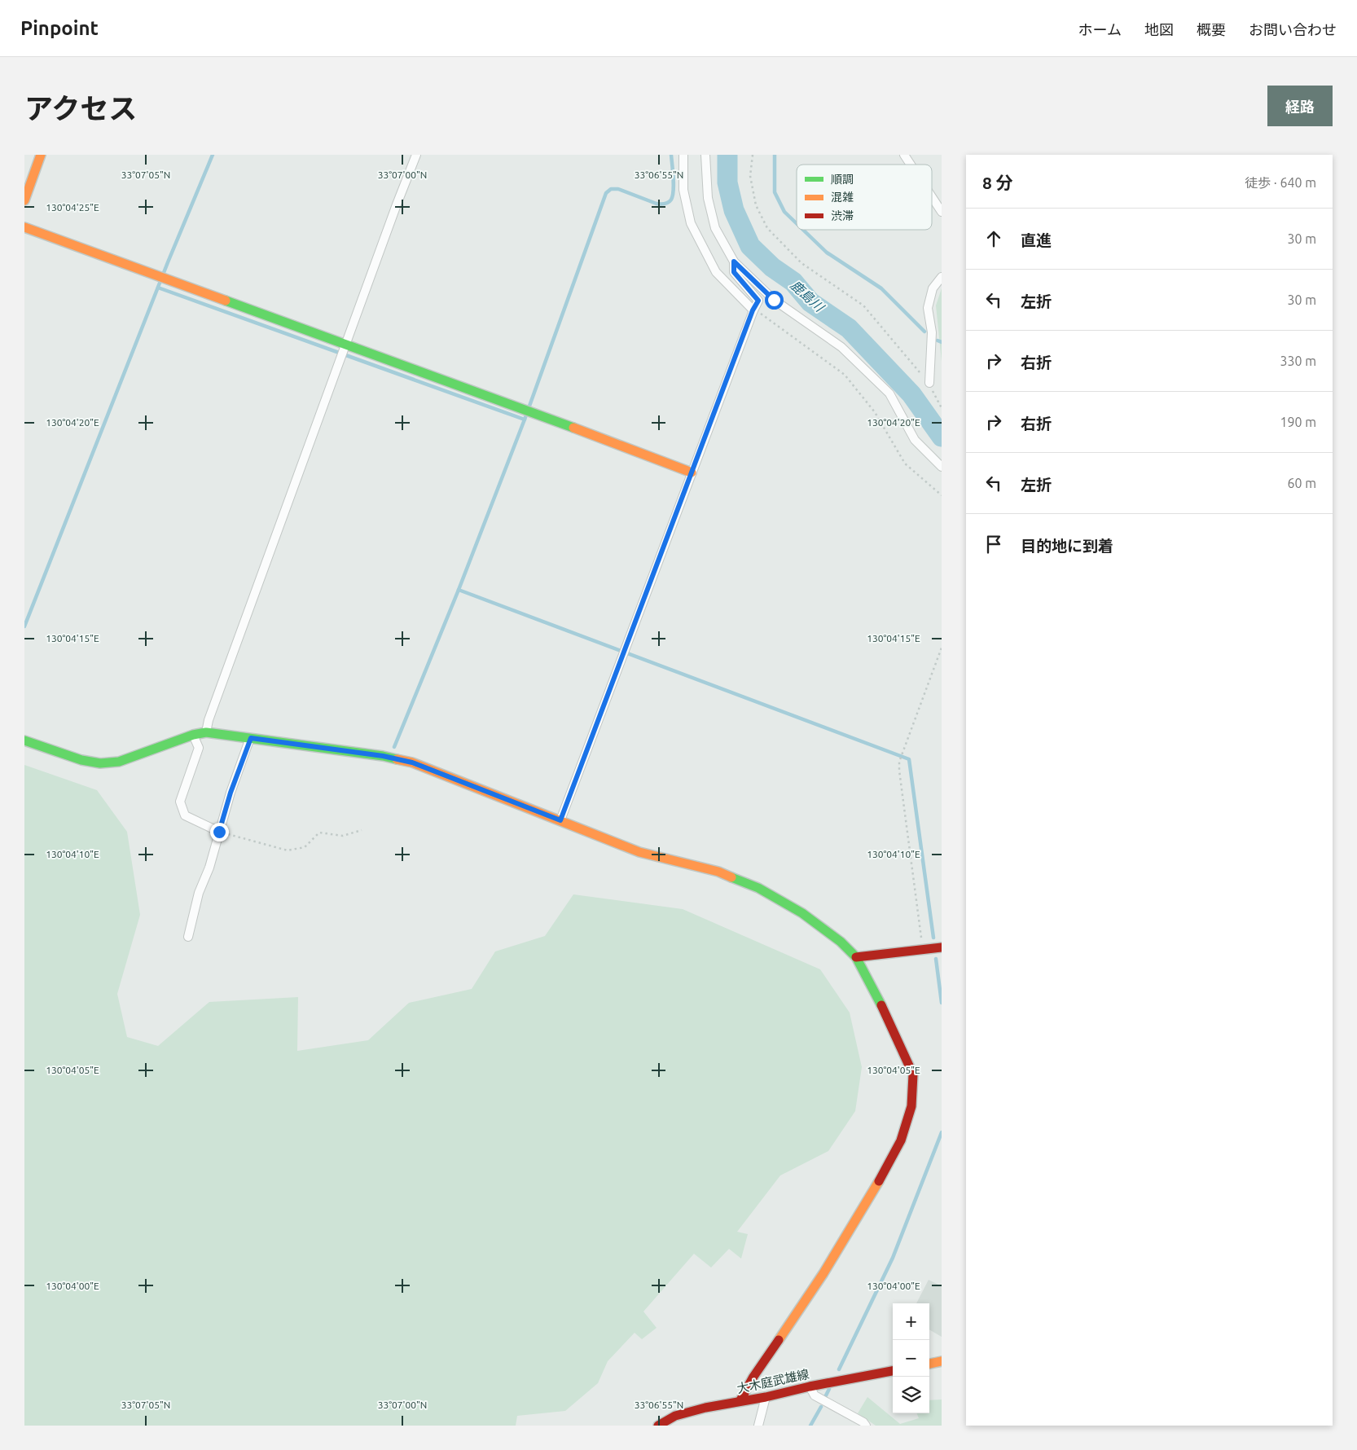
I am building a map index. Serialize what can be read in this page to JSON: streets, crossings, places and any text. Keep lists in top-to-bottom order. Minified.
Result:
{"streets":{"street":["大木庭武雄線"]},"water":["鹿島川"],"legend":["順調","混雑","渋滞"],"page":{"header":"Pinpoint","nav":["ホーム","地図","概要","お問い合わせ"],"title":"アクセス","buttons":"経路","heading":["8 分","徒歩 · 640 m"],"list":[["直進","30 m"],["左折","30 m"],["右折","330 m"],["右折","190 m"],["左折","60 m"],"目的地に到着"],"map_buttons":["+","−"]},"coordinates":["33°07'05\"N","33°07'00\"N","33°06'55\"N","130°04'25\"E","130°04'20\"E","130°04'15\"E","130°04'10\"E","130°04'05\"E","130°04'00\"E"]}
